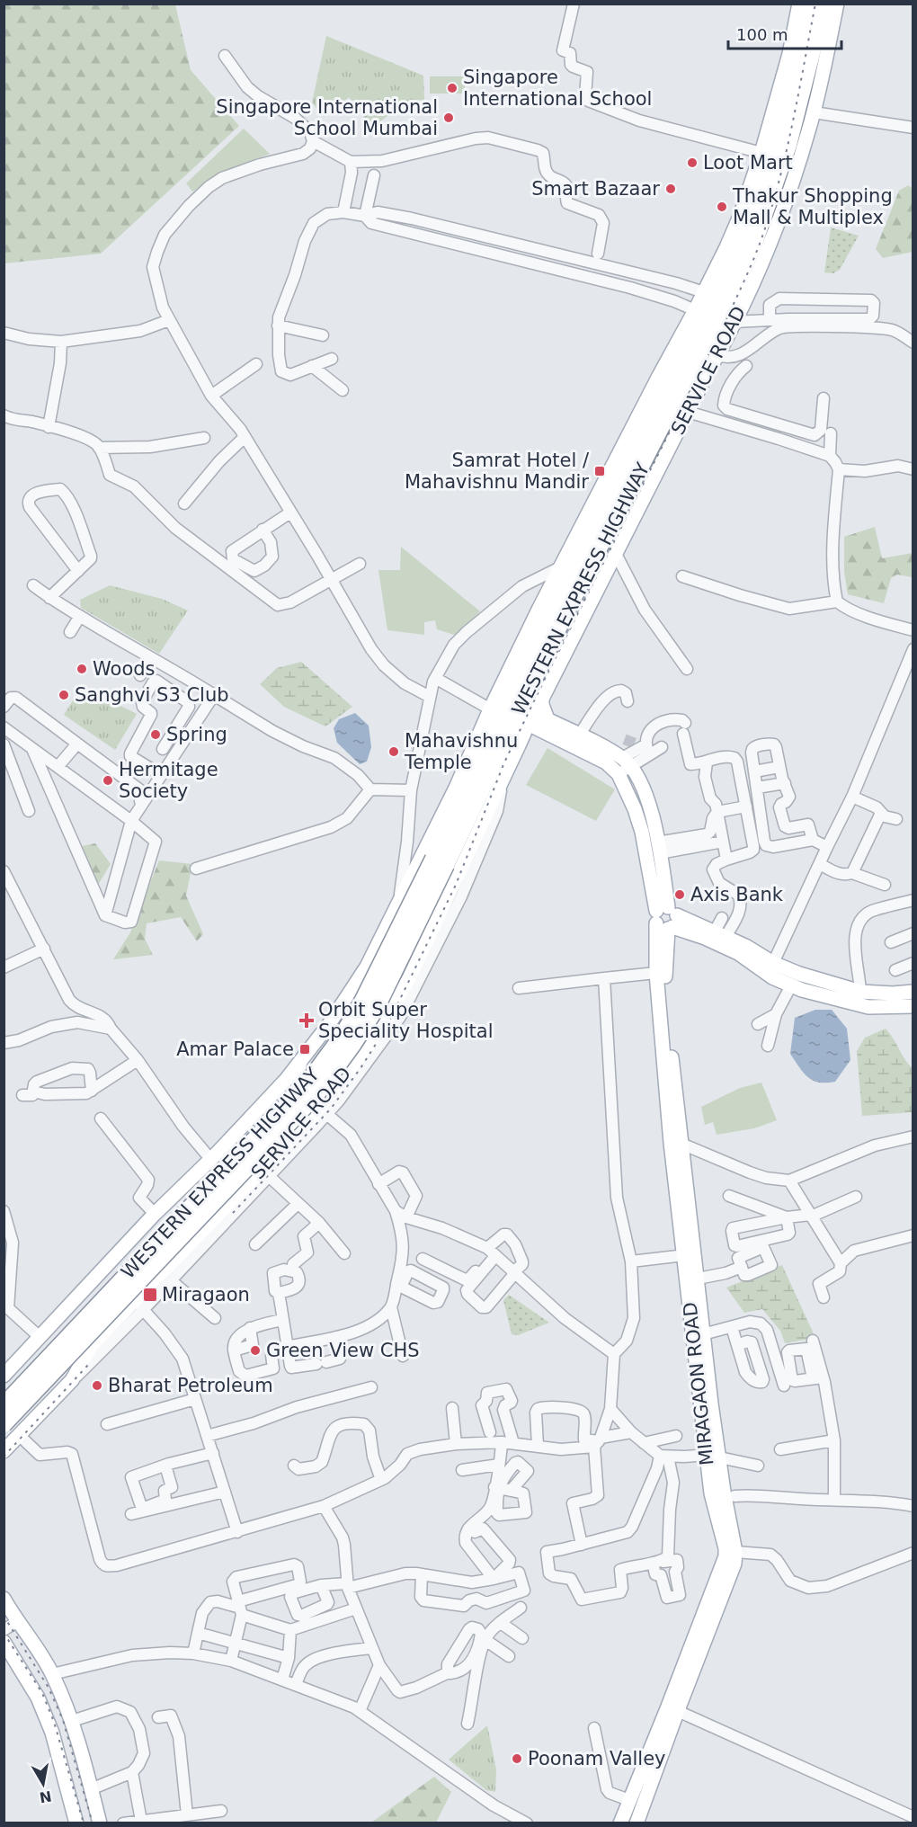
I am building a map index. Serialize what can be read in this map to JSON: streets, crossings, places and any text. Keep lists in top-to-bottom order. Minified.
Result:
{"streets":{"highway":["WESTERN EXPRESS HIGHWAY"],"main road":["SERVICE ROAD","MIRAGAON ROAD"]},"crossings":[["SERVICE ROAD","WESTERN EXPRESS HIGHWAY"],["SERVICE ROAD","MIRAGAON ROAD"],["WESTERN EXPRESS HIGHWAY","MIRAGAON ROAD"]],"places":{"other":["Singapore International School","Singapore International School Mumbai","Loot Mart","Smart Bazaar","Thakur Shopping Mall & Multiplex","Woods","Sanghvi S3 Club","Spring","Mahavishnu Temple","Hermitage Society","Axis Bank","Green View CHS","Bharat Petroleum","Poonam Valley"],"transit":["Samrat Hotel / Mahavishnu Mandir","Amar Palace","Miragaon"],"health":["Orbit Super Speciality Hospital"]},"scale_bar":"100 m","north":"bottom"}
